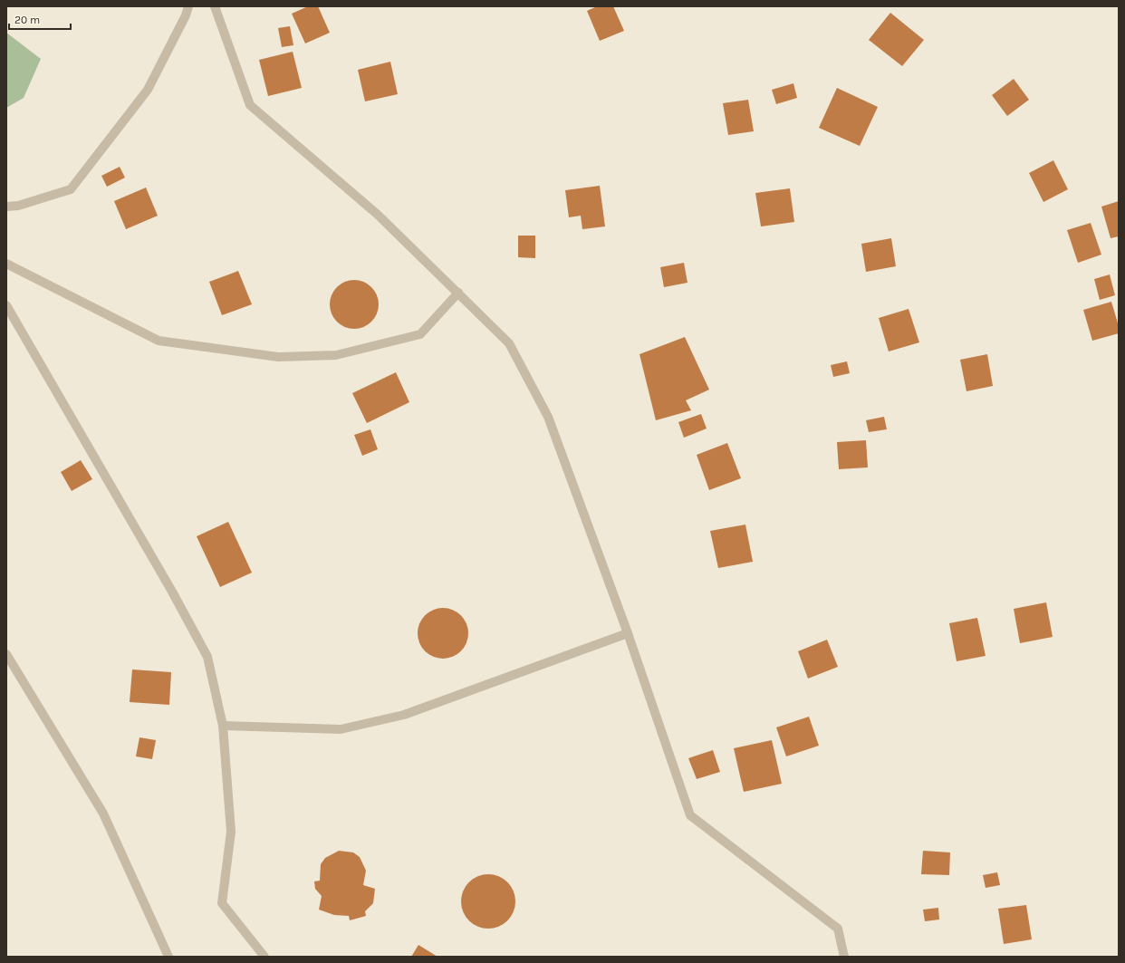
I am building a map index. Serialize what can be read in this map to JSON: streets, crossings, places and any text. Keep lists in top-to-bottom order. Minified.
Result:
{"scale_bar":"20 m"}
